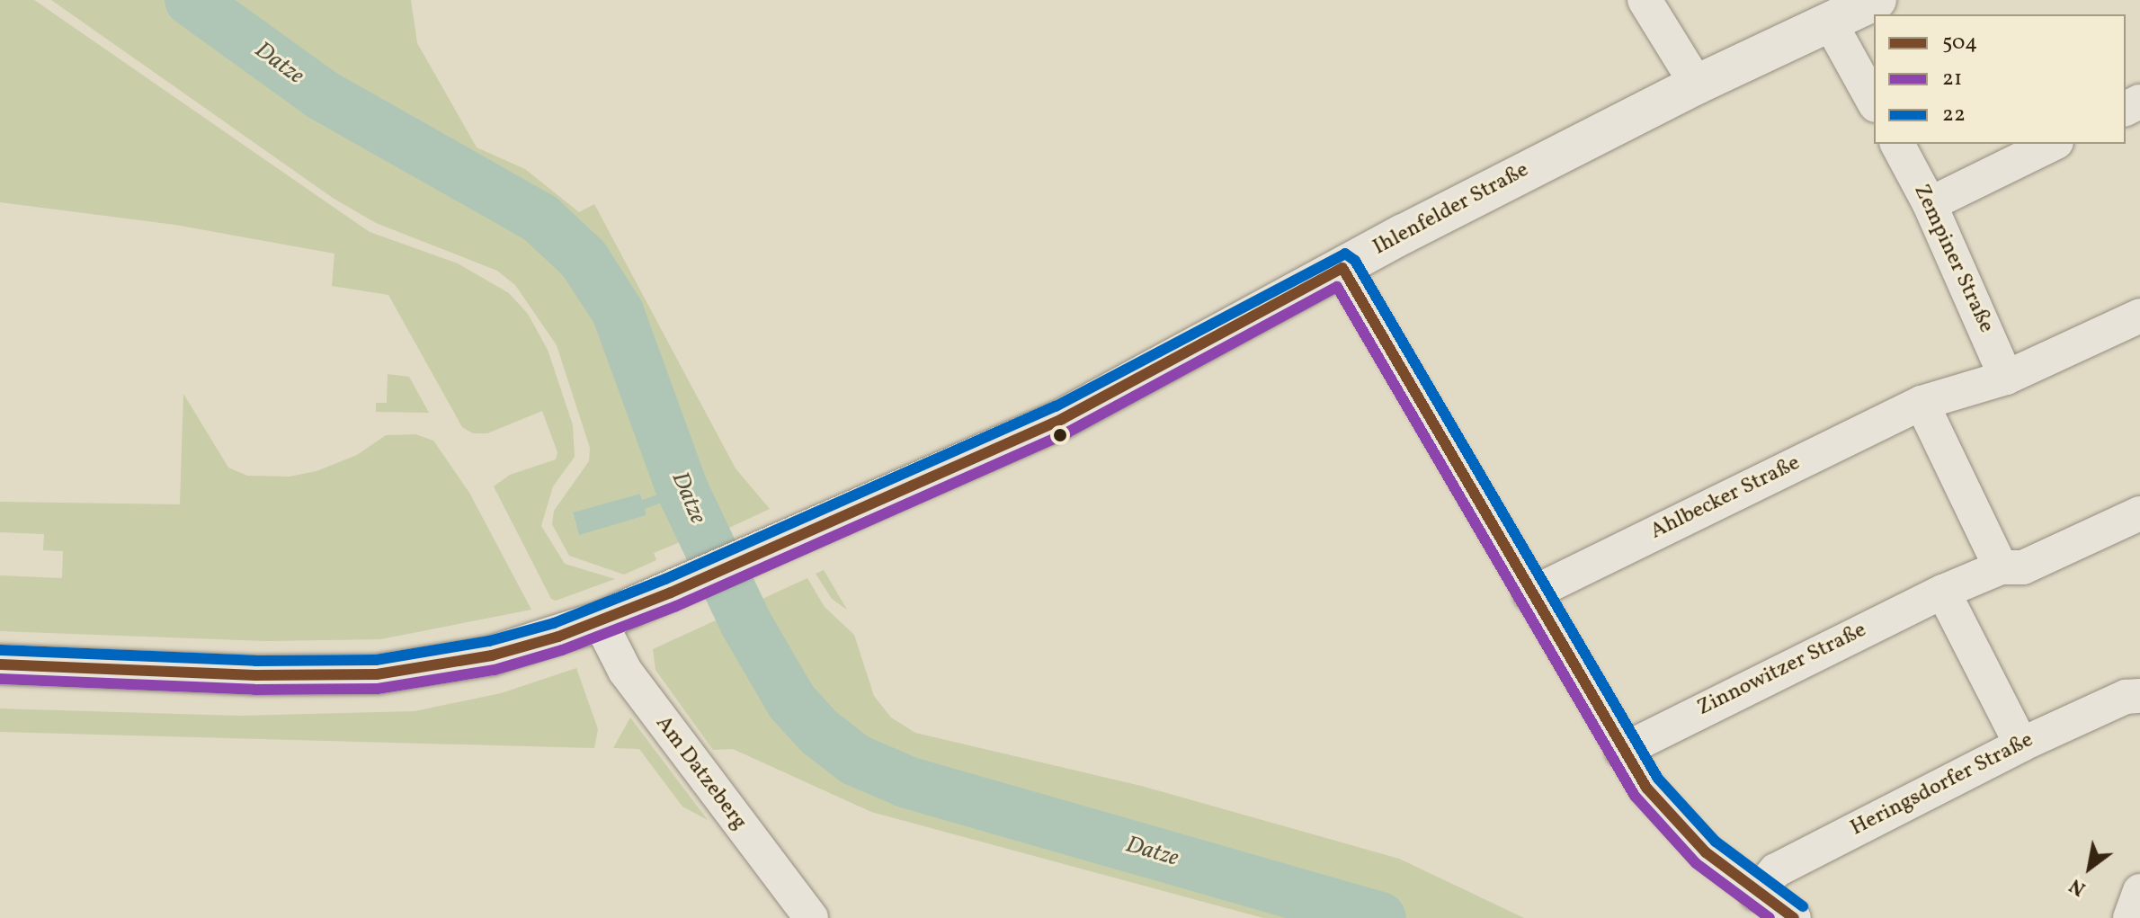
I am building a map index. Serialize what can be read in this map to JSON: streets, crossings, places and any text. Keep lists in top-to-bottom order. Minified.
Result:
{"streets":{"main road":["Ihlenfelder Straße"],"street":["Zempiner Straße","Ahlbecker Straße","Zinnowitzer Straße","Am Datzeberg","Heringsdorfer Straße"]},"crossings":[["Ihlenfelder Straße","Am Datzeberg"],["Zempiner Straße","Ahlbecker Straße"]],"water":["Datze"],"lines":["transit line 22","transit line 504","transit line 21"],"legend":["504","21","22"],"north":"bottom left"}
